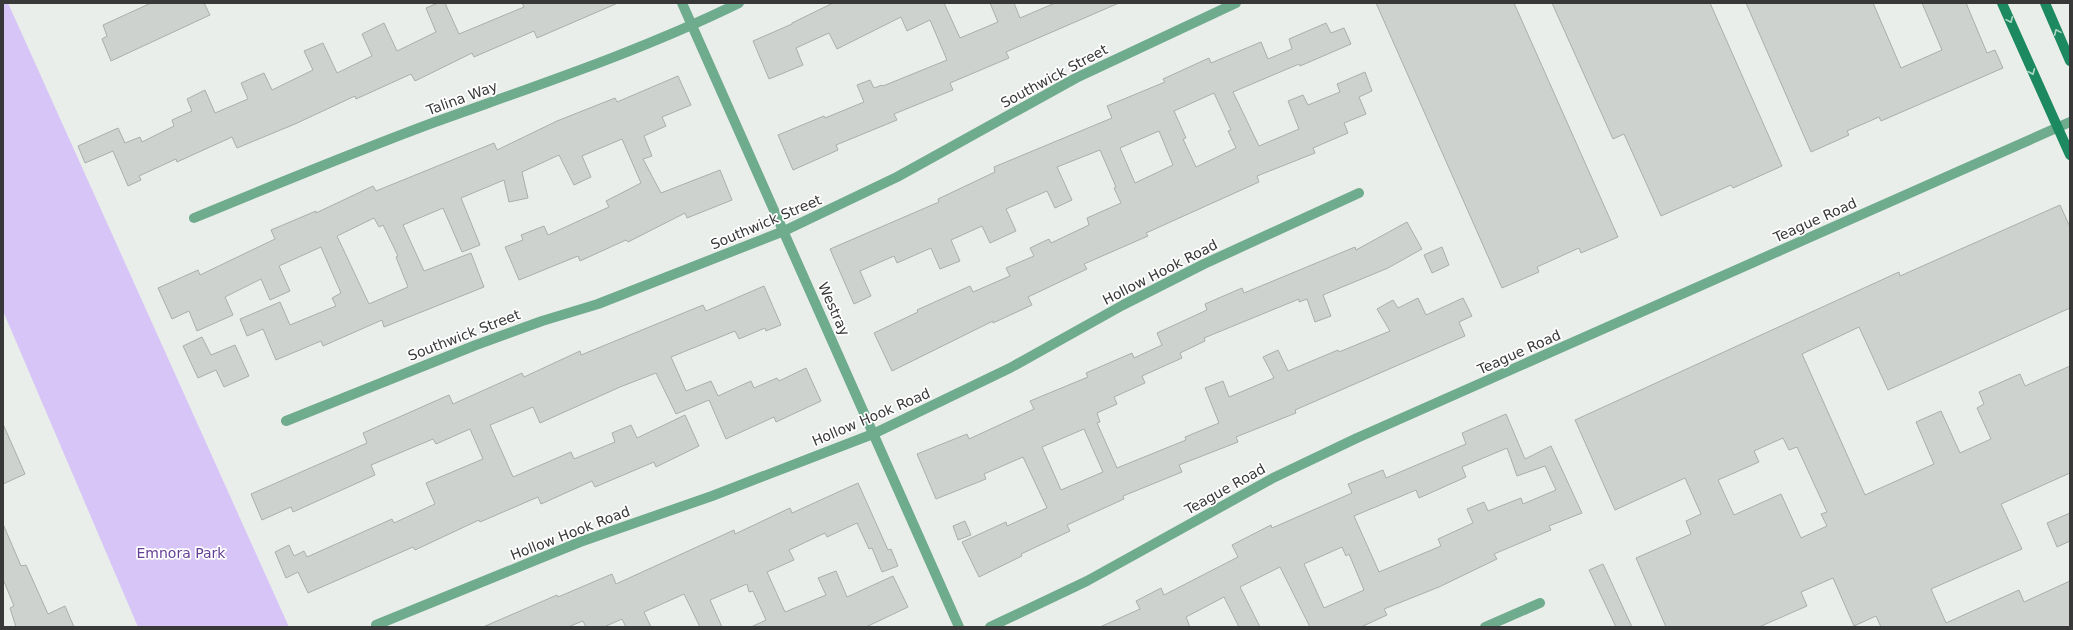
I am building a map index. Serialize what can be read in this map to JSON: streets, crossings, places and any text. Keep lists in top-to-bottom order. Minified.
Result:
{"streets":{"street":["Southwick Street","Talina Way","Teague Road","Hollow Hook Road","Westray"]},"crossings":[["Southwick Street","Westray"],["Talina Way","Westray"],["Hollow Hook Road","Westray"]],"parks":["Emnora Park"]}
